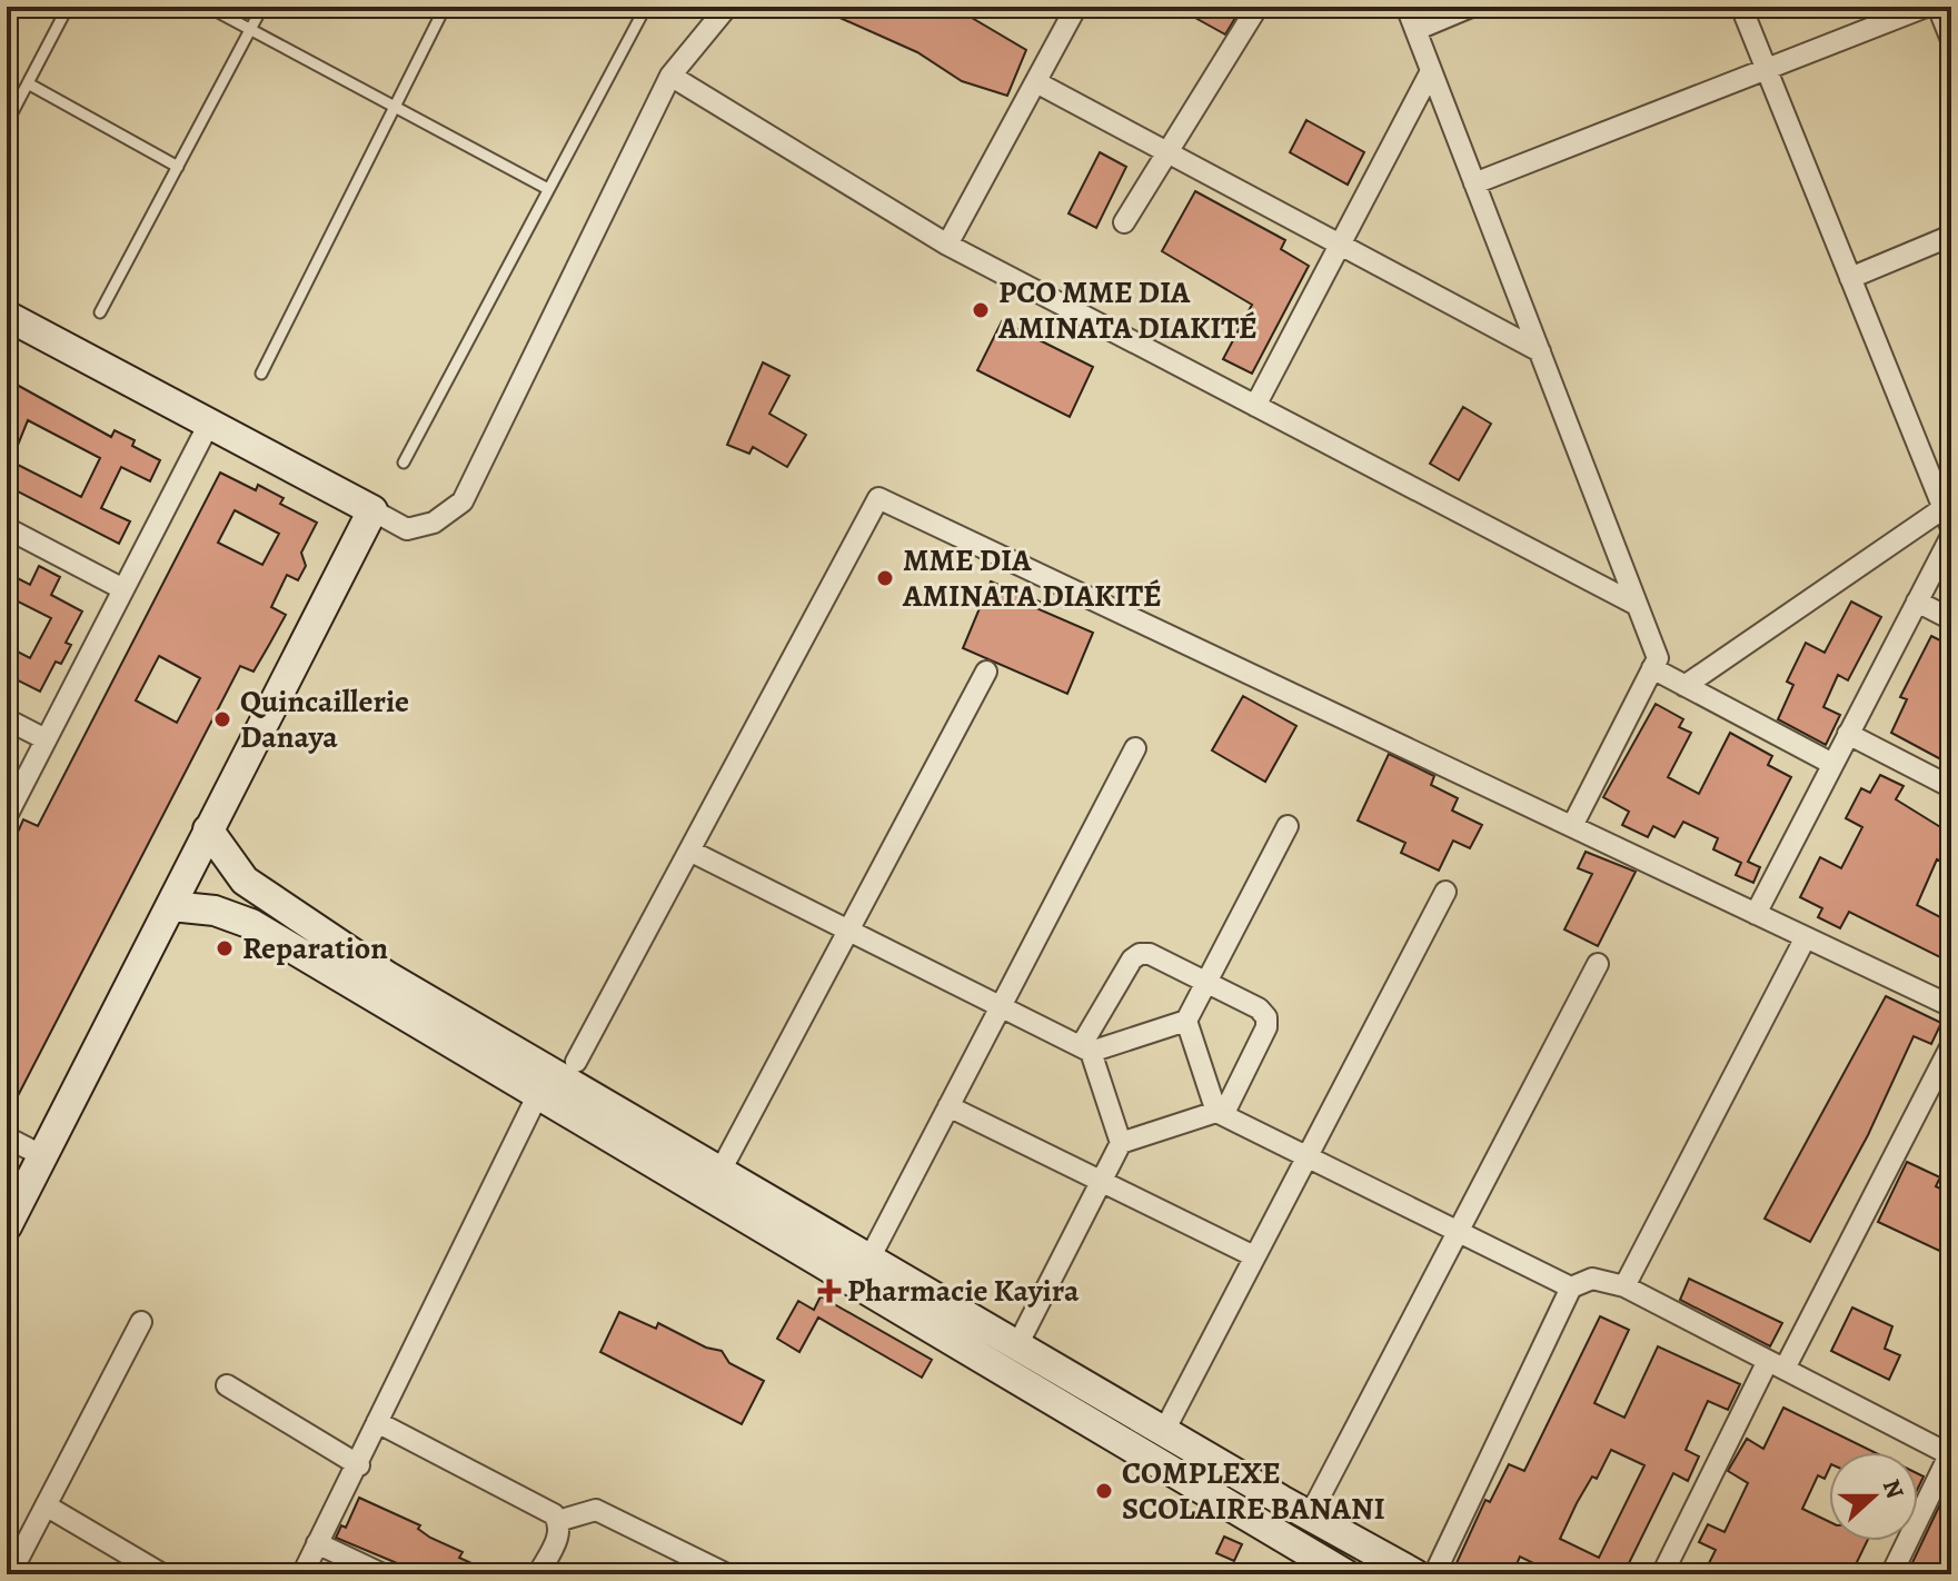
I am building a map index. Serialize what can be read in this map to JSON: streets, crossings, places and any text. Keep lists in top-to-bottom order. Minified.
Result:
{"places":{"other":["PCO MME DIA AMINATA DIAKITÉ","MME DIA AMINATA DIAKITÉ","Quincaillerie Danaya","Reparation","COMPLEXE SCOLAIRE BANANI"],"health":["Pharmacie Kayira"]},"north":"right"}
